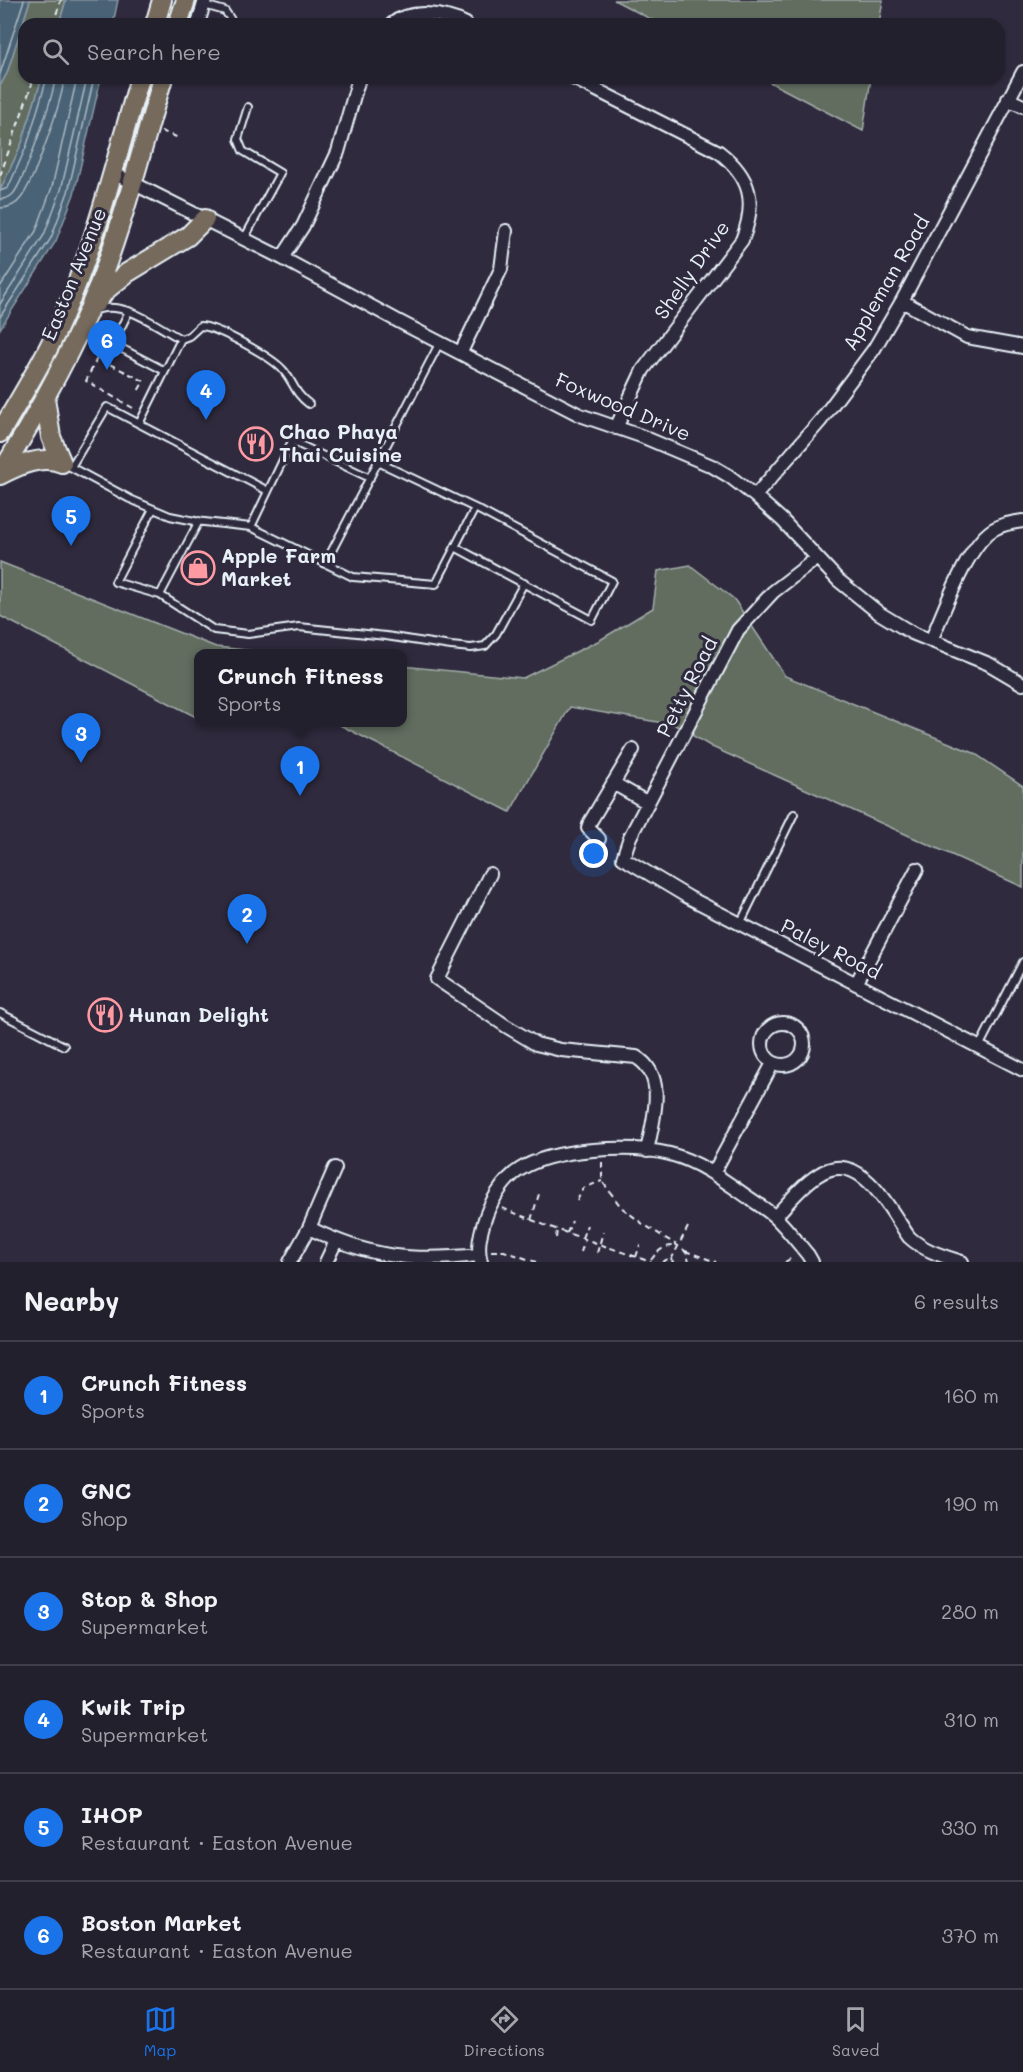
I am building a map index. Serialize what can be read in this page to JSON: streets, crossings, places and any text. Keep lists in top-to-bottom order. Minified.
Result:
{"streets":{"main road":["Easton Avenue"],"street":["Shelly Drive","Appleman Road","Foxwood Drive","Petty Road","Paley Road"]},"crossings":[["Shelly Drive","Foxwood Drive"],["Easton Avenue","Foxwood Drive"],["Appleman Road","Foxwood Drive"],["Foxwood Drive","Petty Road"],["Petty Road","Paley Road"]],"places":{"restaurant":["Chao Phaya Thai Cuisine","Hunan Delight"],"shop":["Apple Farm Market"]},"page":{"search":"Search here","pins":["6","4","5","3","1","2"],"popup":["Crunch Fitness","Sports"],"heading":["Nearby","6 results"],"list":[{"mark":"1","name":"Crunch Fitness","note":"Sports","value":"160 m"},{"mark":"2","name":"GNC","note":"Shop","value":"190 m"},{"mark":"3","name":"Stop & Shop","note":"Supermarket","value":"280 m"},{"mark":"4","name":"Kwik Trip","note":"Supermarket","value":"310 m"},{"mark":"5","name":"IHOP","note":"Restaurant · Easton Avenue","value":"330 m"},{"mark":"6","name":"Boston Market","note":"Restaurant · Easton Avenue","value":"370 m"}],"nav":["Map","Directions","Saved"]}}
